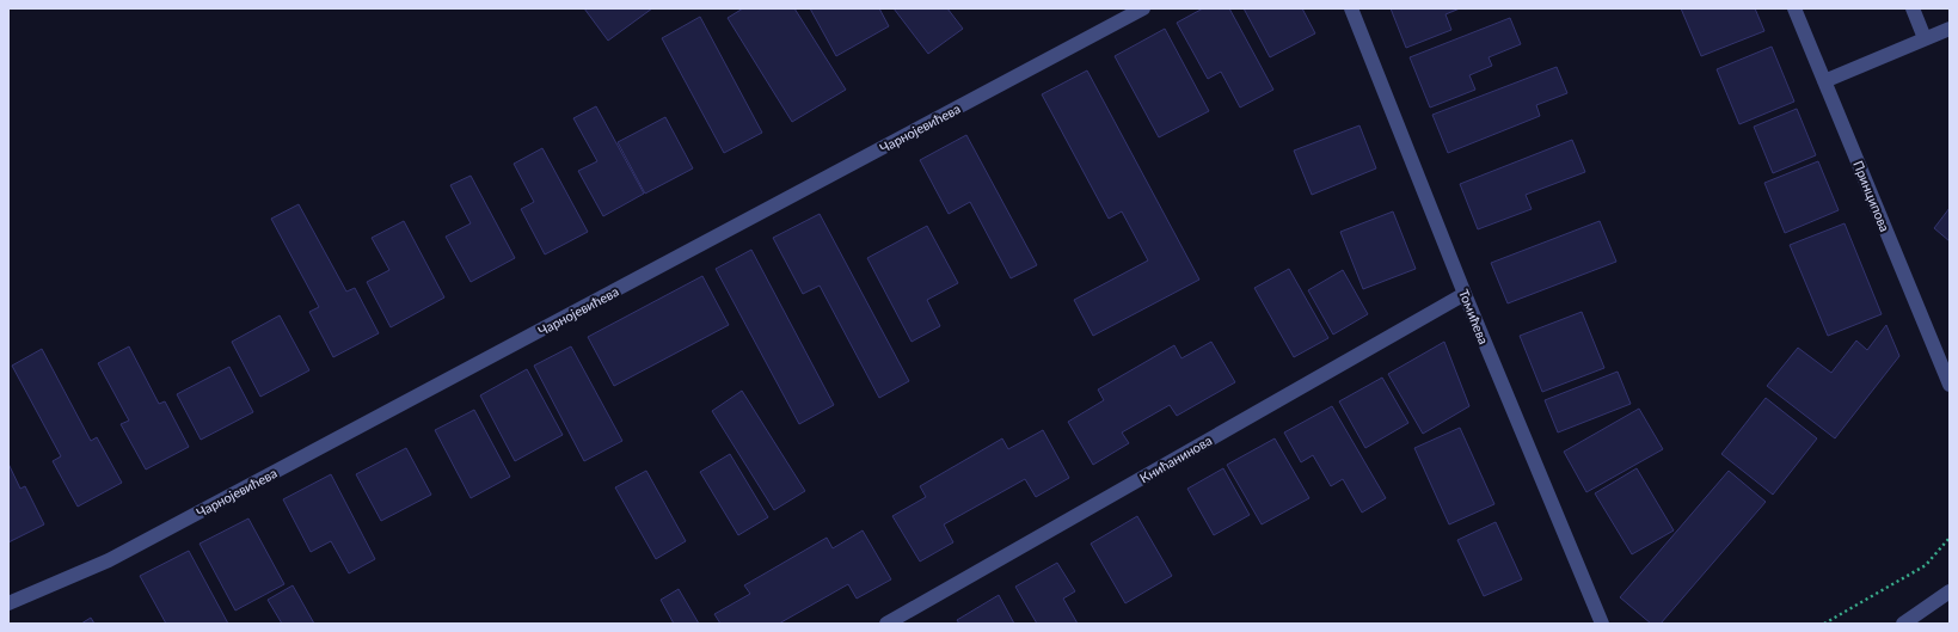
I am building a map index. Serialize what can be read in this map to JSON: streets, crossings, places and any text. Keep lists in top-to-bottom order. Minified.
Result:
{"streets":{"street":["Чарнојевићева","Принципова","Томићева","Книћанинова"]},"crossings":[["Томићева","Книћанинова"]]}
